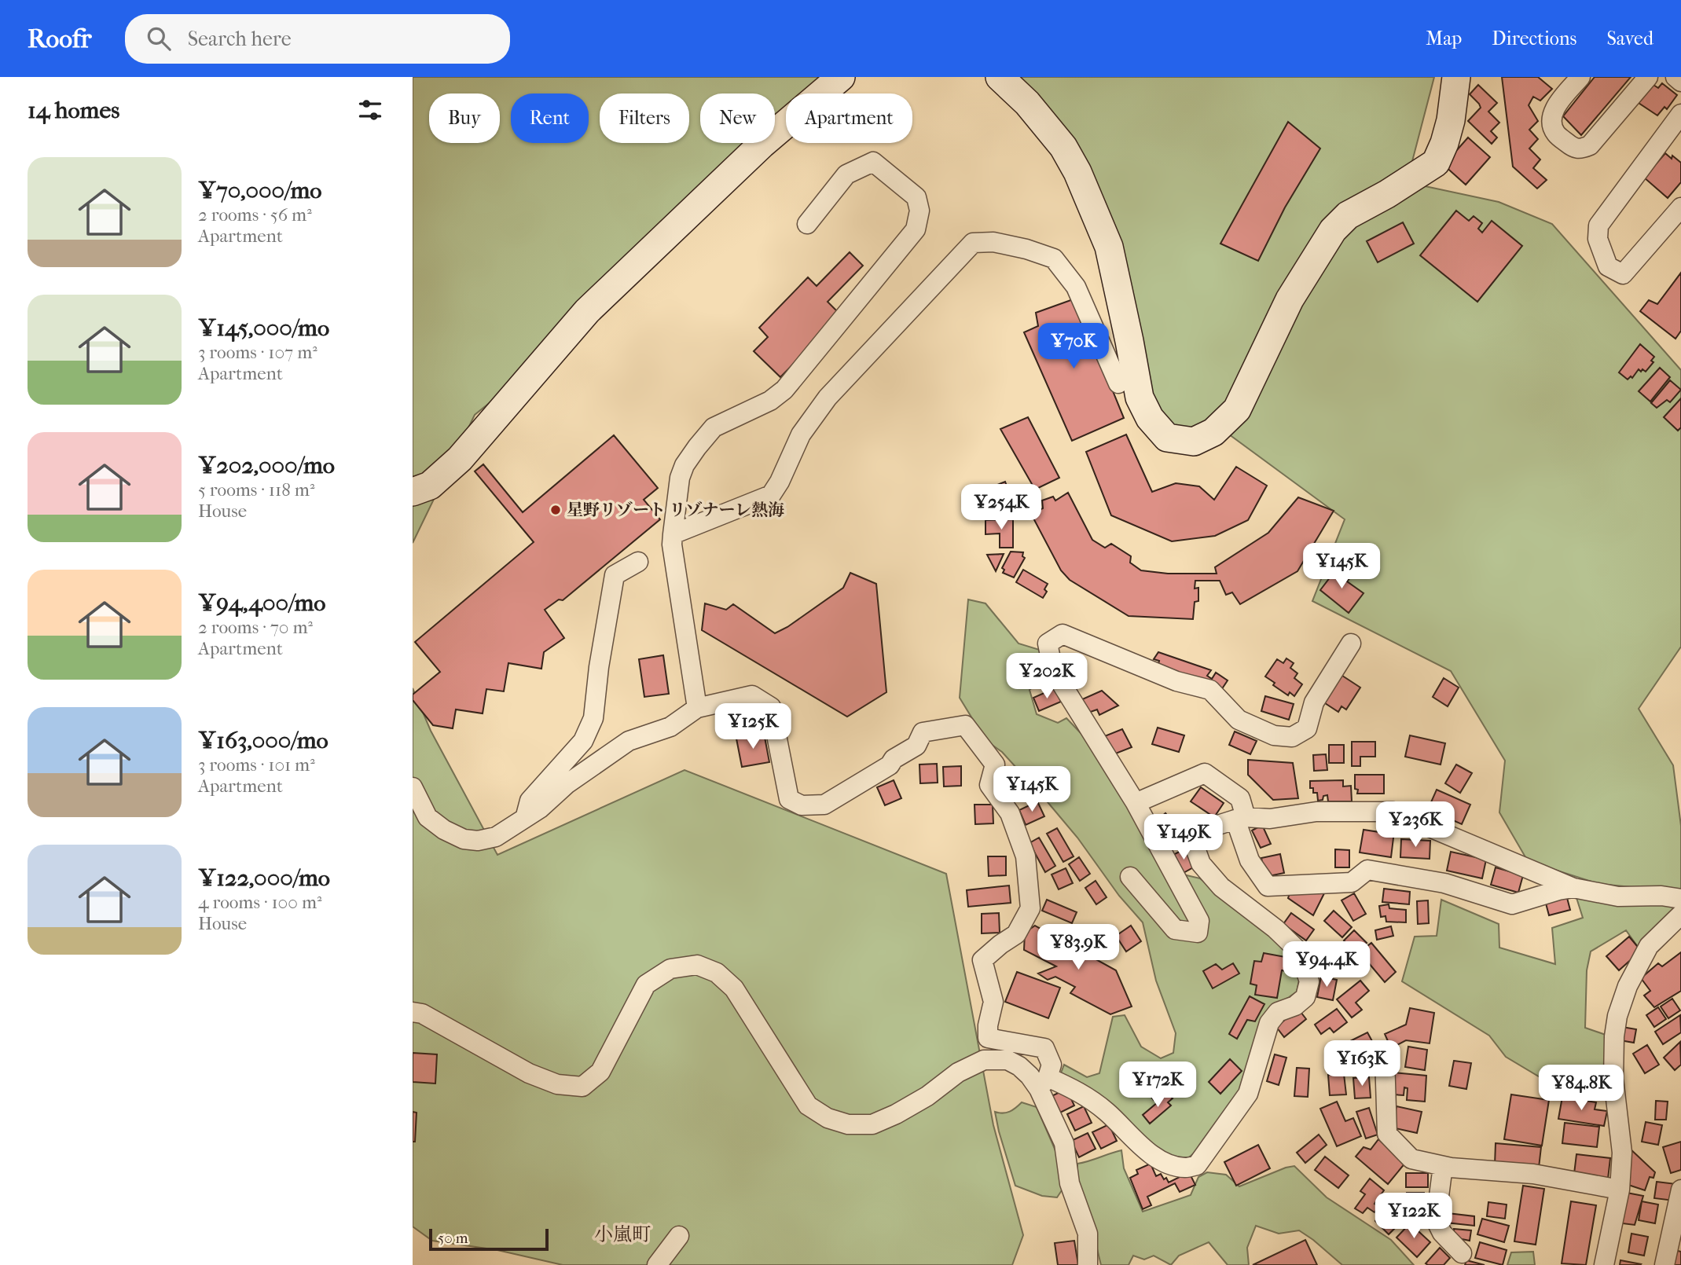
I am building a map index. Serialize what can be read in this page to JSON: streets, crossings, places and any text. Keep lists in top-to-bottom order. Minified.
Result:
{"districts":["小嵐町"],"places":["星野リゾート リゾナーレ熱海"],"scale_bar":"50 m","page":{"header":"Roofr","search":"Search here","nav":["Map","Directions","Saved"],"heading":"14 homes","chip":["Buy","Rent","Filters","New","Apartment"],"list":[{"name":"¥70,000/mo","note":"2 rooms · 56 m² · Apartment"},{"name":"¥145,000/mo","note":"3 rooms · 107 m² · Apartment"},{"name":"¥202,000/mo","note":"5 rooms · 118 m² · House"},{"name":"¥94,400/mo","note":"2 rooms · 70 m² · Apartment"},{"name":"¥163,000/mo","note":"3 rooms · 101 m² · Apartment"},{"name":"¥122,000/mo","note":"4 rooms · 100 m² · House"}],"price":["¥70K","¥254K","¥145K","¥202K","¥125K","¥145K","¥236K","¥149K","¥83.9K","¥94.4K","¥163K","¥172K","¥84.8K","¥122K"],"scale":"50 m"}}
